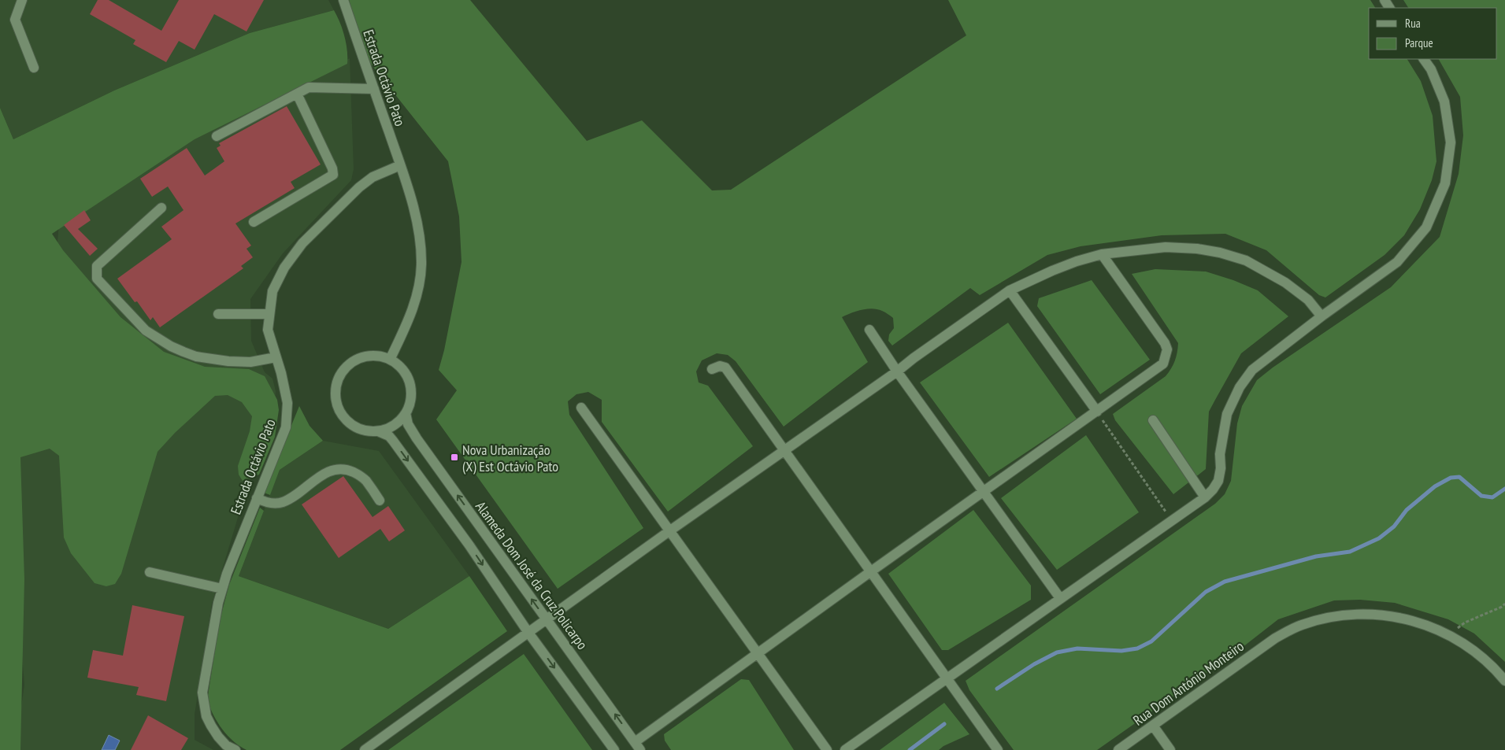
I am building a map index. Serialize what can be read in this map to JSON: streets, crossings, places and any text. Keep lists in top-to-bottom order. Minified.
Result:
{"streets":{"street":["Estrada Octávio Pato","Alameda Dom José da Cruz Policarpo","Rua Dom António Monteiro"]},"crossings":[["Estrada Octávio Pato","Alameda Dom José da Cruz Policarpo"]],"places":{"transit":["Nova Urbanização (X) Est Octávio Pato"]},"legend":["Rua","Parque"]}
